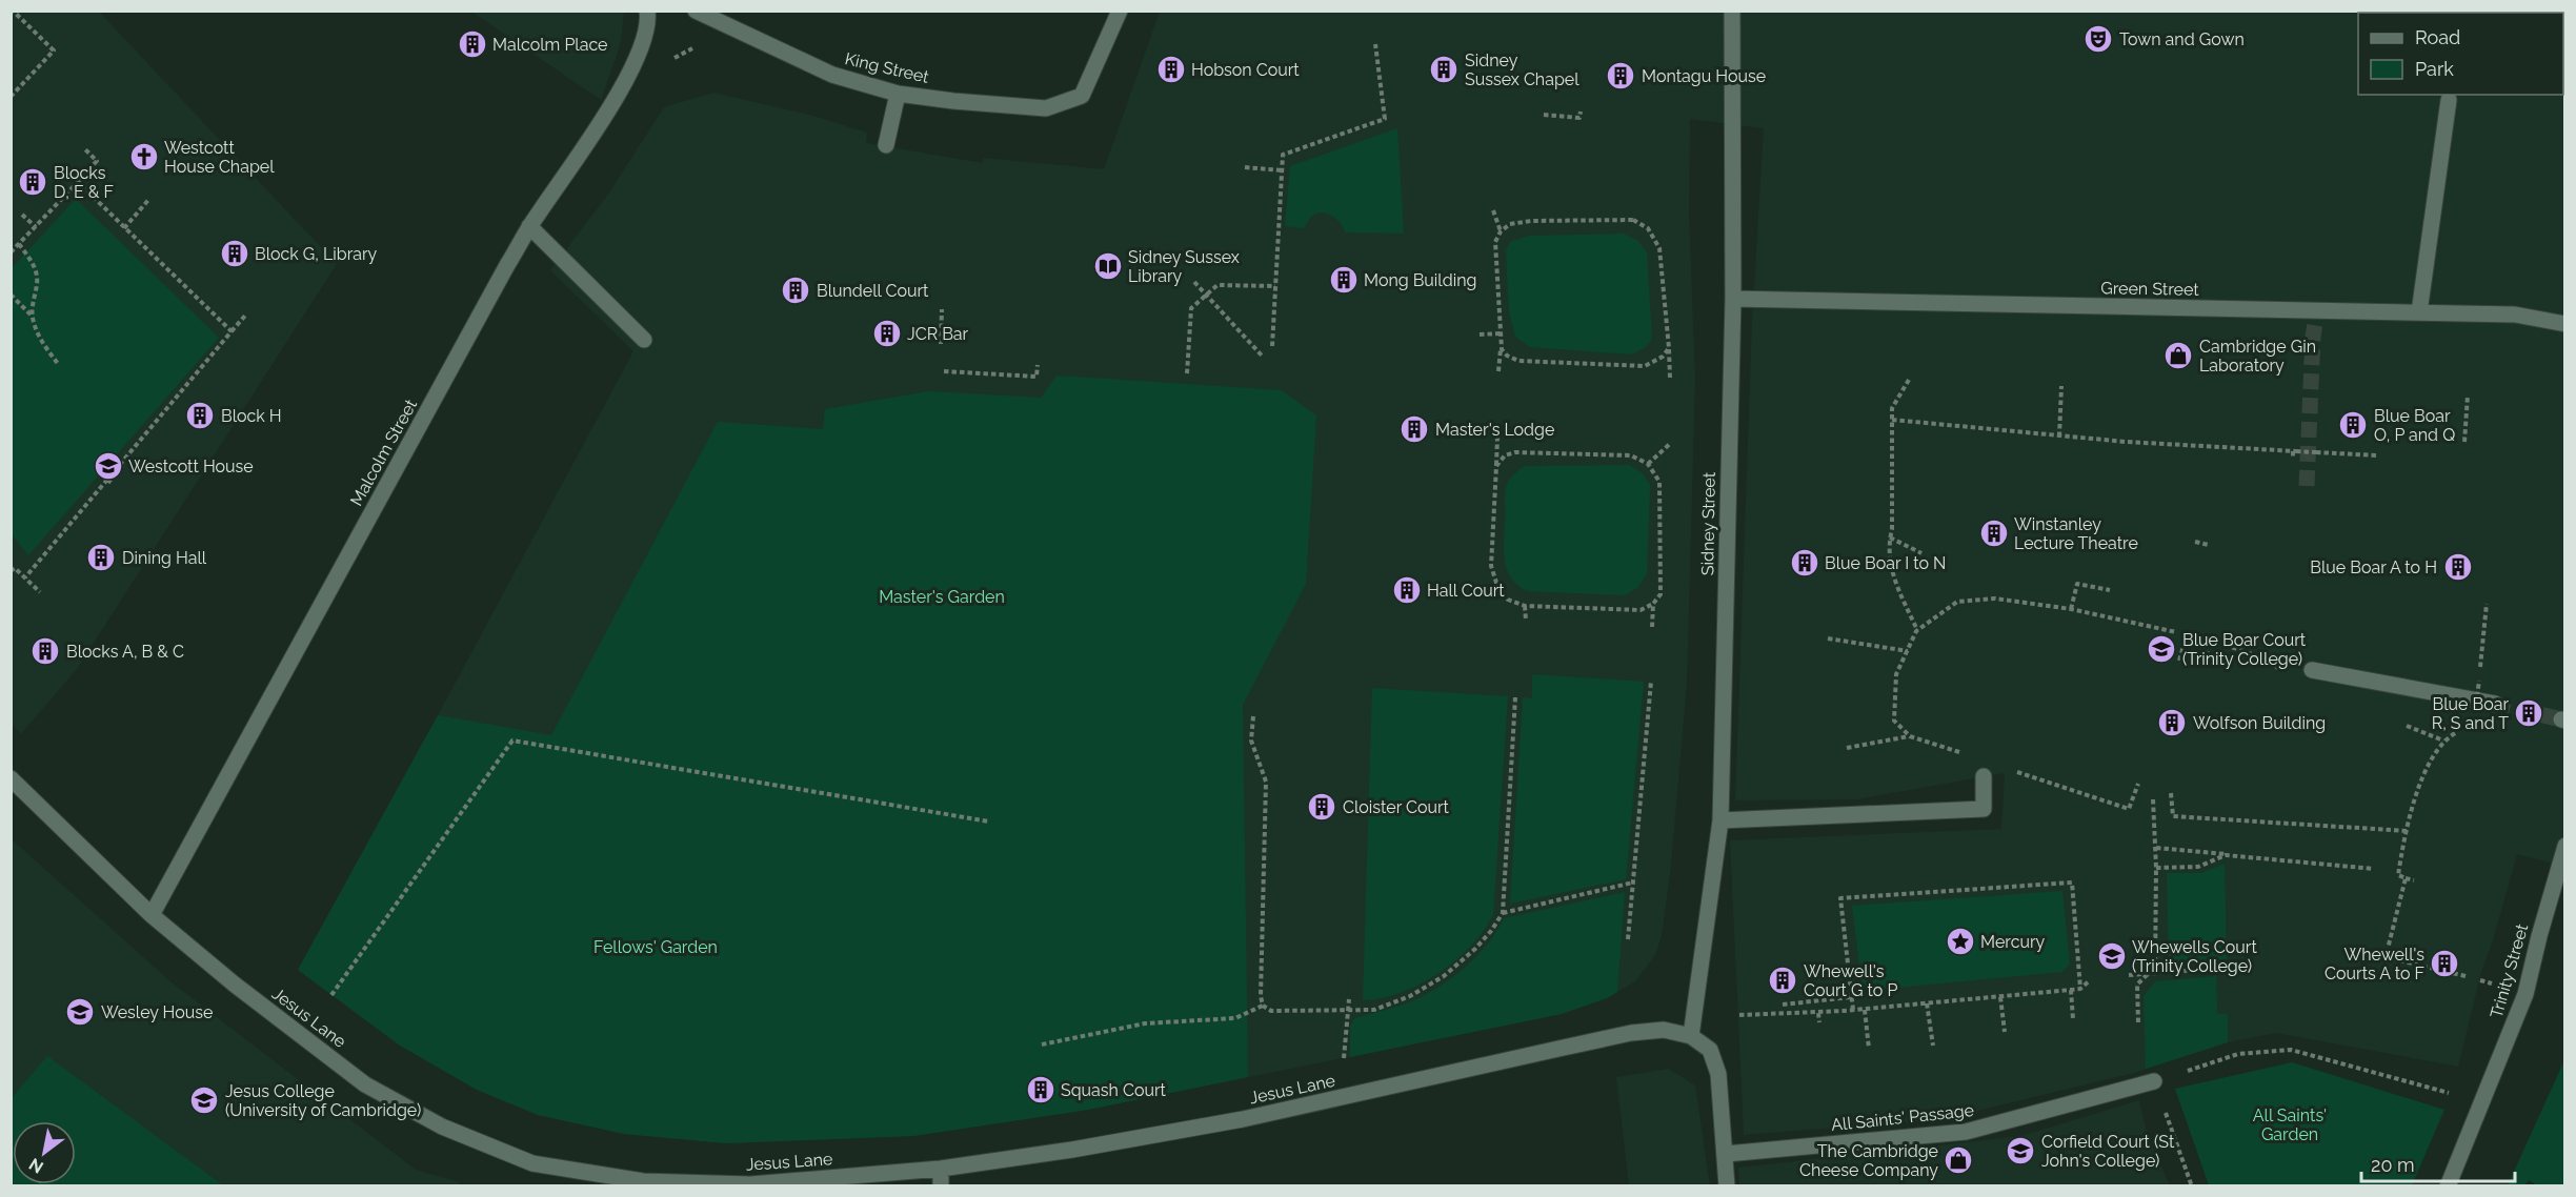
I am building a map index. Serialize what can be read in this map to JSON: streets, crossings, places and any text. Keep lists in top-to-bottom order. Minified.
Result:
{"streets":{"street":["King Street","Green Street","Malcolm Street","Sidney Street","Trinity Street","Jesus Lane","All Saints' Passage"]},"crossings":[["Green Street","Sidney Street"],["Malcolm Street","Jesus Lane"],["Sidney Street","Jesus Lane"]],"parks":["Master's Garden","Fellows' Garden","All Saints' Garden"],"places":{"theatre":["Town and Gown"],"building":["Malcolm Place","Hobson Court","Sidney Sussex Chapel","Montagu House","Blocks D, E & F","Block G, Library","Mong Building","Blundell Court","JCR Bar","Block H","Blue Boar O, P and Q","Master's Lodge","Winstanley Lecture Theatre","Dining Hall","Blue Boar I to N","Blue Boar A to H","Hall Court","Blocks A, B & C","Blue Boar R, S and T","Wolfson Building","Cloister Court","Whewell's Courts A to F","Whewell's Court G to P","Squash Court"],"church":["Westcott House Chapel"],"library":["Sidney Sussex Library"],"shop":["Cambridge Gin Laboratory","The Cambridge Cheese Company"],"school or university":["Westcott House","Blue Boar Court (Trinity College)","Whewells Court (Trinity College)","Wesley House","Jesus College (University of Cambridge)","Corfield Court (St John's College)"],"place":["Mercury"]},"legend":["Road","Park"],"scale_bar":"20 m","north":"bottom left"}
